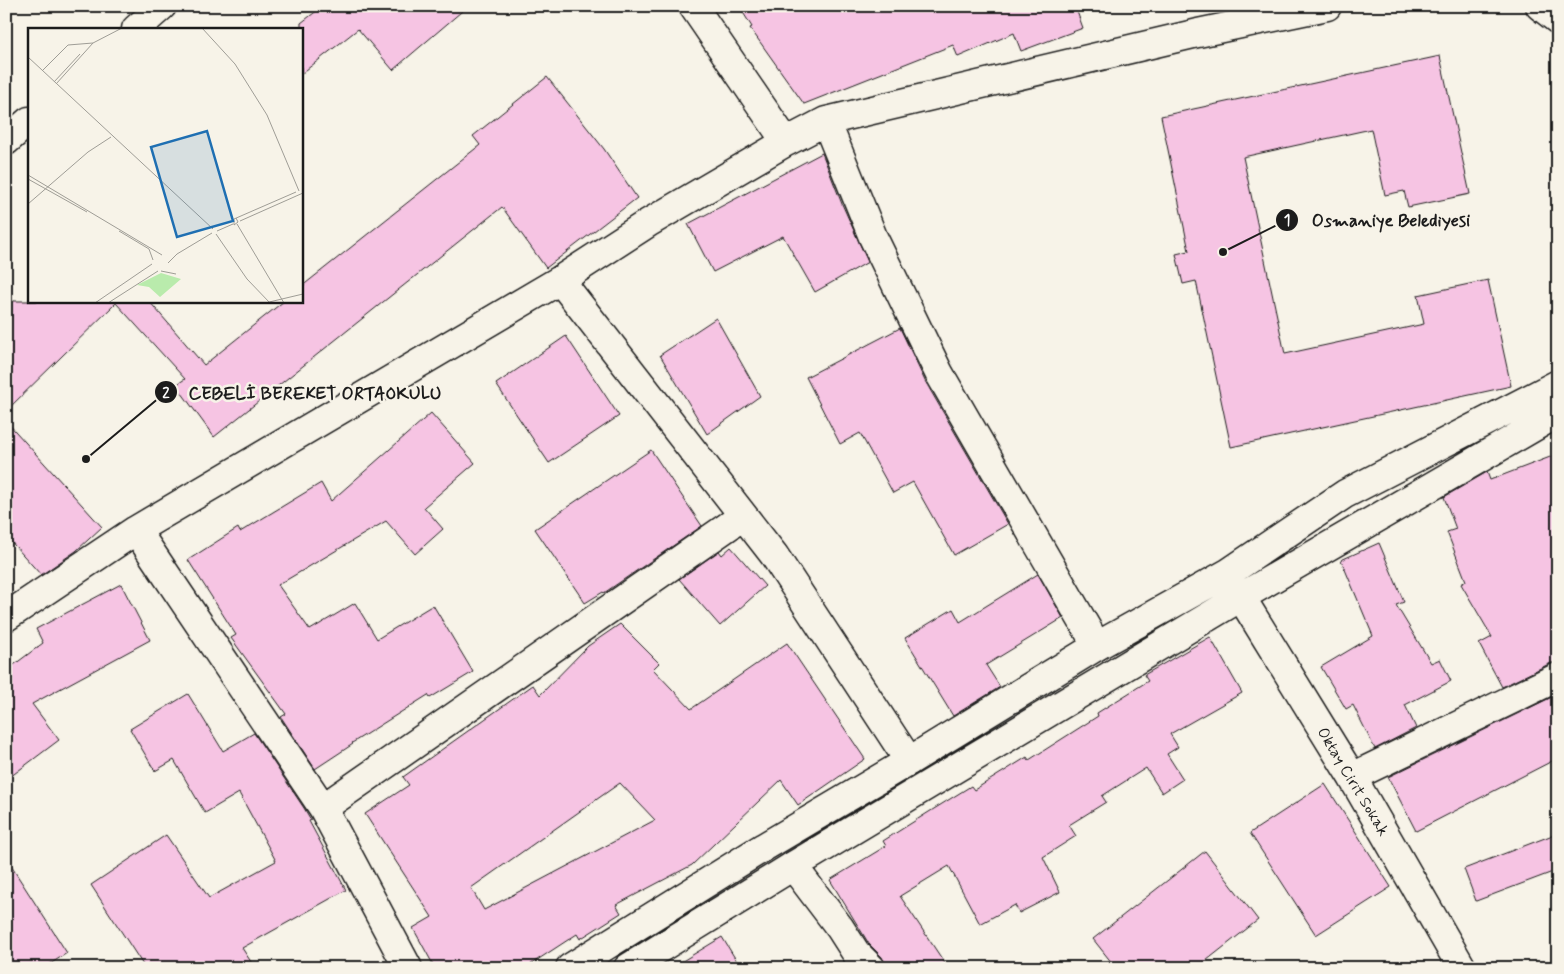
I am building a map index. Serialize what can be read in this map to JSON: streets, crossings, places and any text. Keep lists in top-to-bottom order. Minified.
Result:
{"streets":{"street":["Oktay Cirit Sokak"]},"places":["Osmaniye Belediyesi","CEBELİ BEREKET ORTAOKULU"]}
